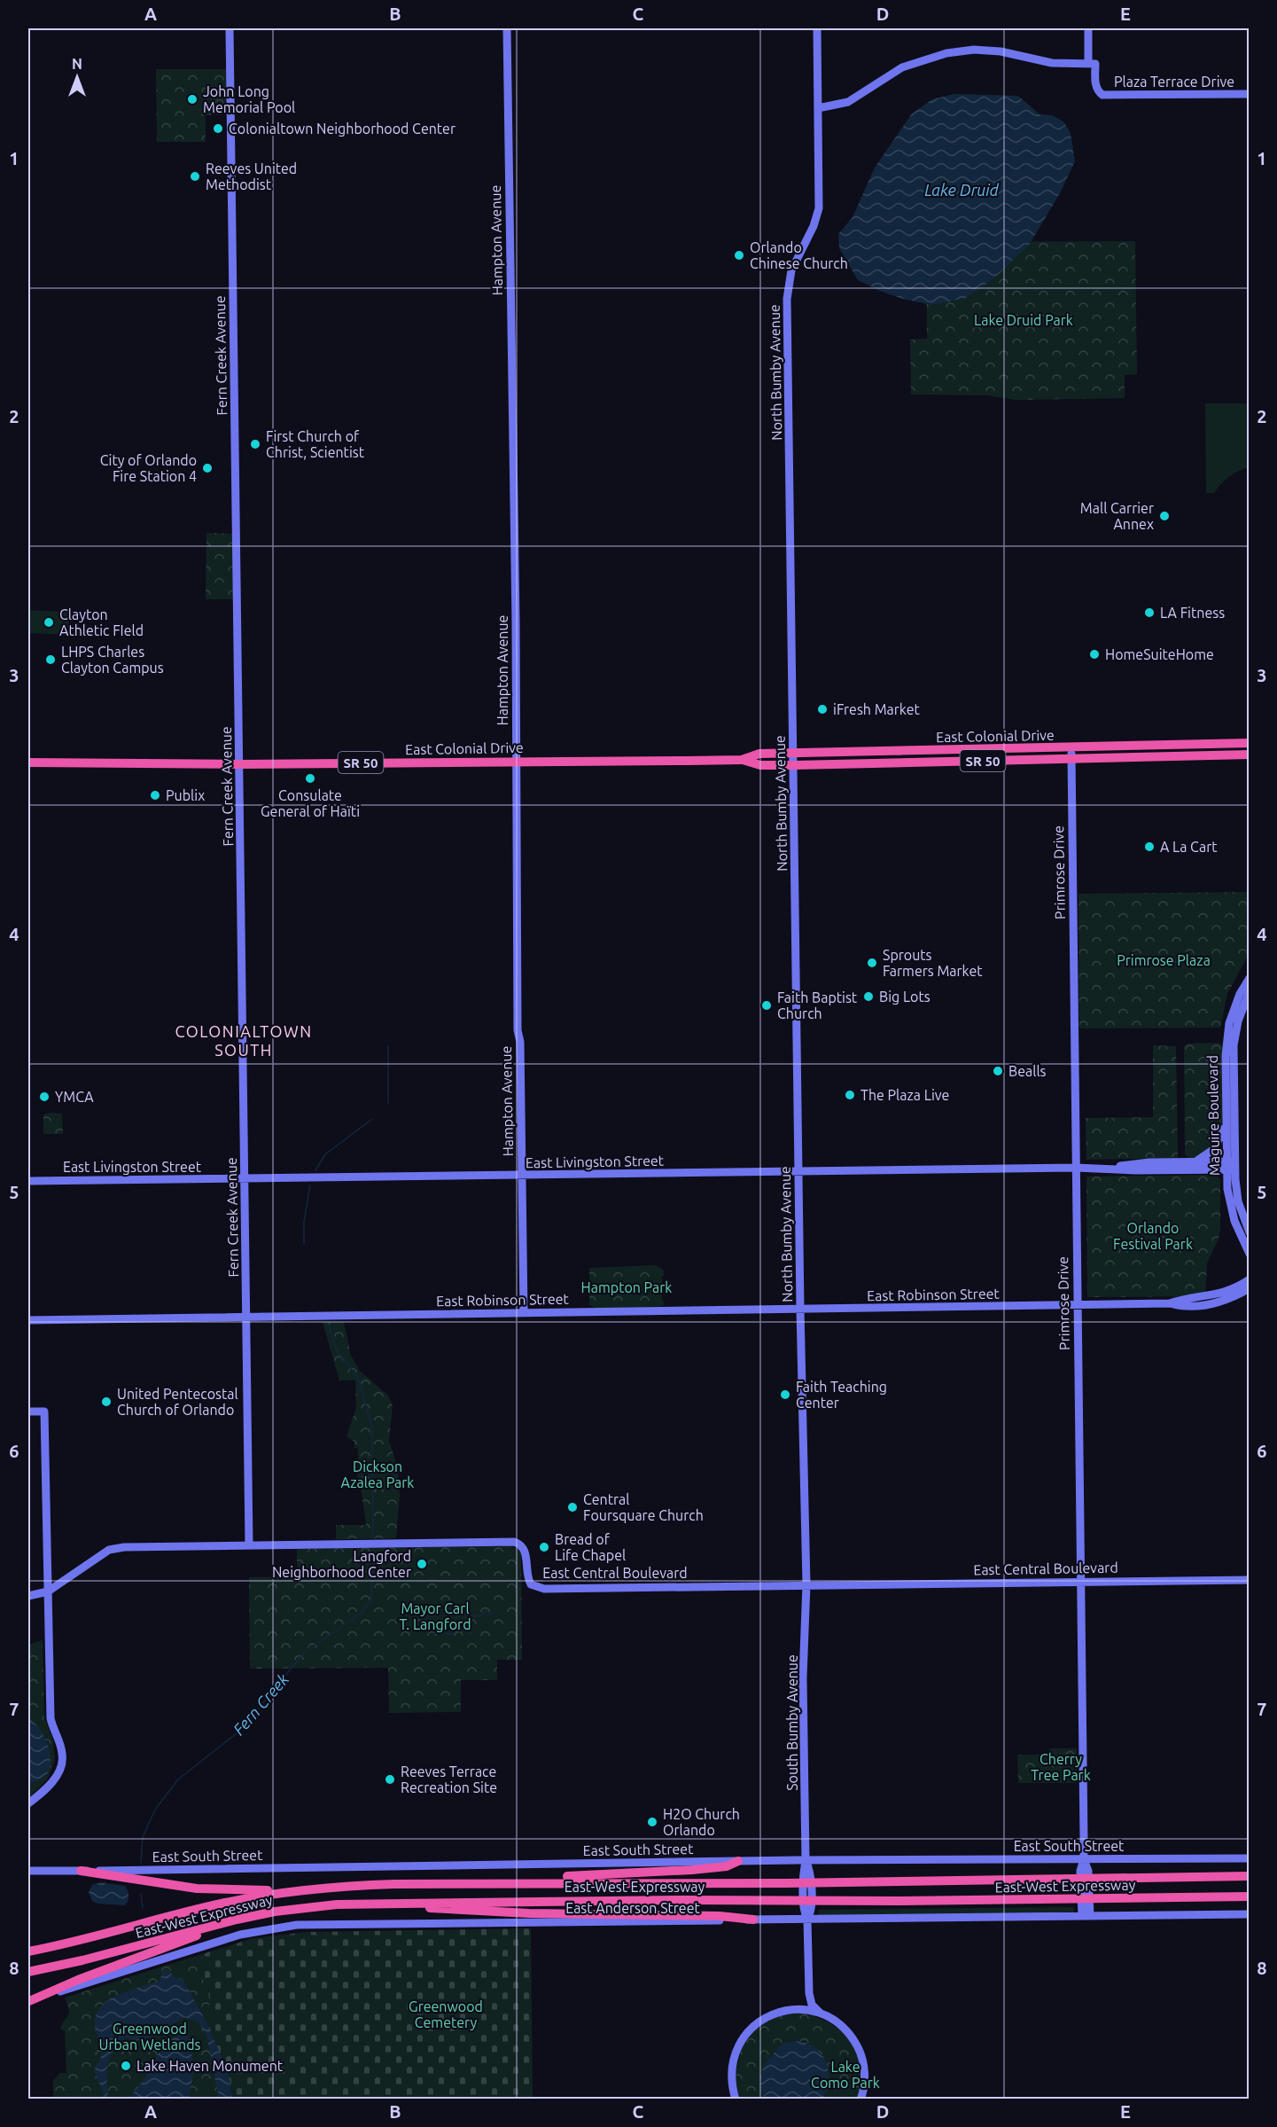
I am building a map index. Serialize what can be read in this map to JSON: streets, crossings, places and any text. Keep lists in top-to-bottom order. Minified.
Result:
{"streets":{"highway":["East Colonial Drive","SR 50","East-West Expressway"],"street":["Plaza Terrace Drive","Hampton Avenue","Fern Creek Avenue","North Bumby Avenue","Primrose Drive","Maguire Boulevard","East Livingston Street","East Robinson Street","East Central Boulevard","South Bumby Avenue","East South Street","East Anderson Street"]},"crossings":[["Hampton Avenue","East Colonial Drive"],["Hampton Avenue","East Livingston Street"],["Hampton Avenue","East Robinson Street"],["Fern Creek Avenue","East Colonial Drive"],["Fern Creek Avenue","East Livingston Street"],["Fern Creek Avenue","East Robinson Street"],["Fern Creek Avenue","East Central Boulevard"],["North Bumby Avenue","East Colonial Drive"],["North Bumby Avenue","East Livingston Street"],["North Bumby Avenue","East Robinson Street"],["North Bumby Avenue","East Central Boulevard"],["North Bumby Avenue","South Bumby Avenue"],["East Colonial Drive","Primrose Drive"],["Primrose Drive","East Livingston Street"],["Primrose Drive","East Robinson Street"],["Primrose Drive","East Central Boulevard"],["Primrose Drive","East South Street"],["Primrose Drive","East Anderson Street"],["Maguire Boulevard","East Livingston Street"],["East Central Boulevard","South Bumby Avenue"],["South Bumby Avenue","East South Street"],["South Bumby Avenue","East Anderson Street"]],"districts":["COLONIALTOWN SOUTH"],"water":["Lake Druid","Fern Creek"],"parks":["Lake Druid Park","Primrose Plaza","Orlando Festival Park","Hampton Park","Dickson Azalea Park","Mayor Carl T. Langford","Cherry Tree Park","Greenwood Cemetery","Greenwood Urban Wetlands","Lake Como Park"],"places":["John Long Memorial Pool","Colonialtown Neighborhood Center","Reeves United Methodist","Orlando Chinese Church","First Church of Christ, Scientist","City of Orlando Fire Station 4","Mall Carrier Annex","LA Fitness","Clayton Athletic FIeld","HomeSuiteHome","LHPS Charles Clayton Campus","iFresh Market","Consulate General of Haïti","Publix","A La Cart","Sprouts Farmers Market","Big Lots","Faith Baptist Church","Bealls","The Plaza Live","YMCA","Faith Teaching Center","United Pentecostal Church of Orlando","Central Foursquare Church","Bread of Life Chapel","Langford Neighborhood Center","Reeves Terrace Recreation Site","H2O Church Orlando","Lake Haven Monument"],"north":"top","grid":{"columns":["A","B","C","D","E"],"rows":["1","2","3","4","5","6","7","8"]}}
